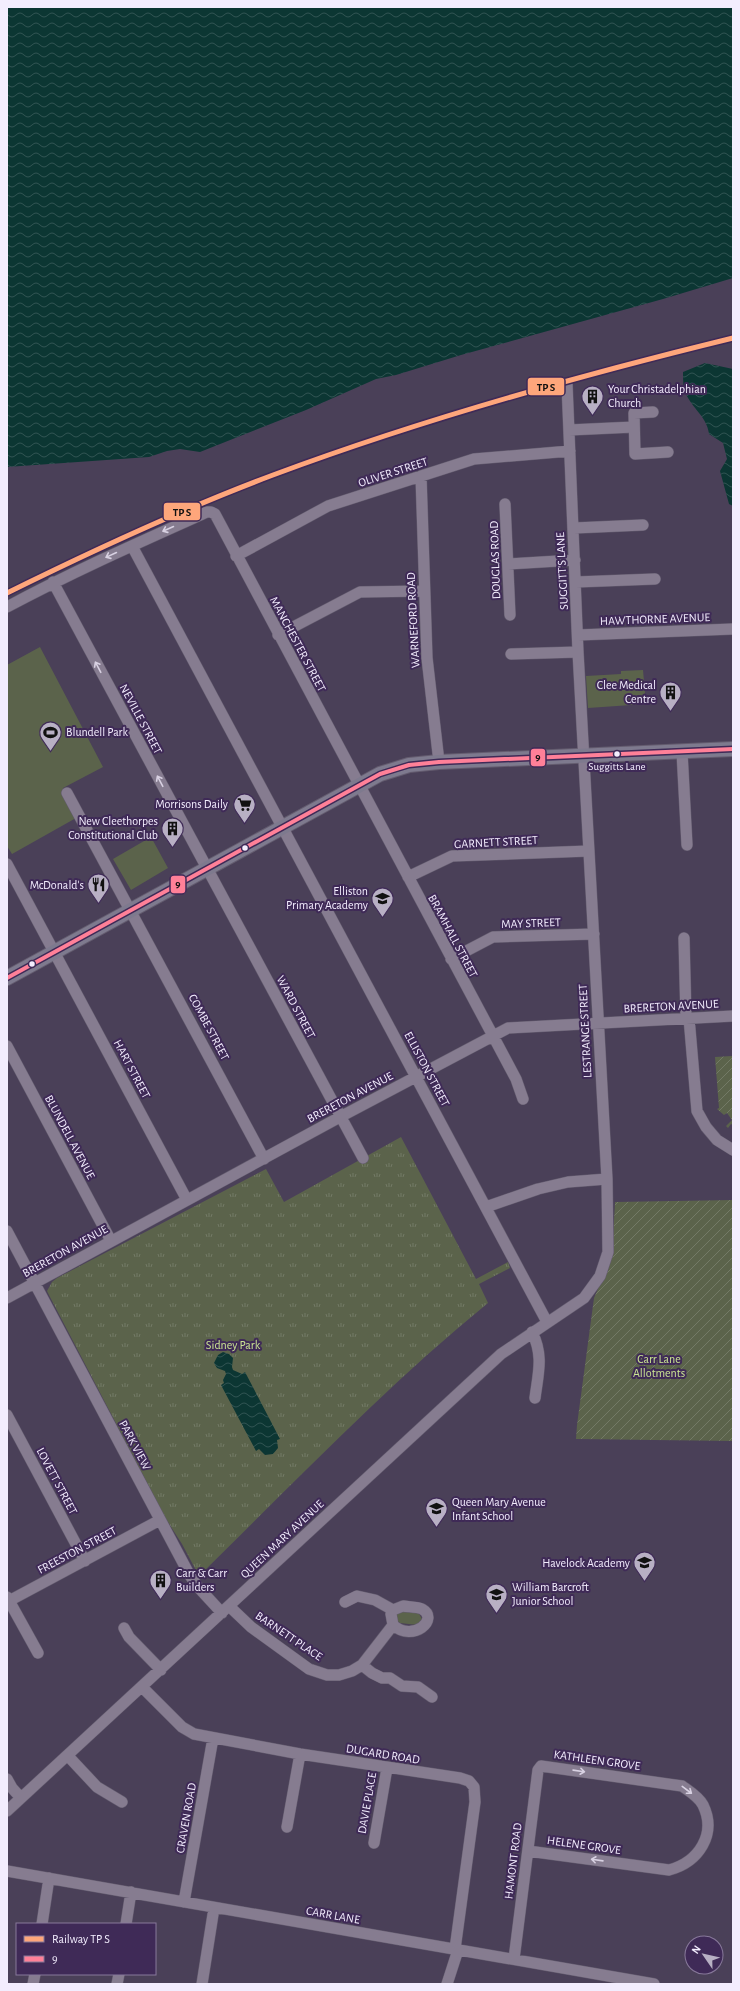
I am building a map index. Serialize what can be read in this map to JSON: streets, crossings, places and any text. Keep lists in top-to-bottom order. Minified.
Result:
{"streets":{"street":["OLIVER STREET","DOUGLAS ROAD","SUGGITT'S LANE","HAWTHORNE AVENUE","WARNEFORD ROAD","MANCHESTER STREET","NEVILLE STREET","GARNETT STREET","MAY STREET","BRAMHALL STREET","BRERETON AVENUE","WARD STREET","COMBE STREET","LESTRANGE STREET","HART STREET","ELLISTON STREET","BLUNDELL AVENUE","PARK VIEW","LOVETT STREET","QUEEN MARY AVENUE","FREESTON STREET","BARNETT PLACE","DUGARD ROAD","KATHLEEN GROVE","DAVIE PLACE","CRAVEN ROAD","HELENE GROVE","HAMONT ROAD","CARR LANE"]},"crossings":[["OLIVER STREET","SUGGITT'S LANE"],["OLIVER STREET","WARNEFORD ROAD"],["OLIVER STREET","MANCHESTER STREET"],["SUGGITT'S LANE","HAWTHORNE AVENUE"],["SUGGITT'S LANE","LESTRANGE STREET"],["MANCHESTER STREET","BRAMHALL STREET"],["MANCHESTER STREET","ELLISTON STREET"],["NEVILLE STREET","WARD STREET"],["GARNETT STREET","BRAMHALL STREET"],["GARNETT STREET","LESTRANGE STREET"],["MAY STREET","BRAMHALL STREET"],["MAY STREET","LESTRANGE STREET"],["BRAMHALL STREET","BRERETON AVENUE"],["BRERETON AVENUE","WARD STREET"],["BRERETON AVENUE","COMBE STREET"],["BRERETON AVENUE","LESTRANGE STREET"],["BRERETON AVENUE","HART STREET"],["BRERETON AVENUE","ELLISTON STREET"],["BRERETON AVENUE","BLUNDELL AVENUE"],["BRERETON AVENUE","PARK VIEW"],["LESTRANGE STREET","QUEEN MARY AVENUE"],["ELLISTON STREET","QUEEN MARY AVENUE"],["PARK VIEW","QUEEN MARY AVENUE"],["PARK VIEW","FREESTON STREET"],["PARK VIEW","BARNETT PLACE"],["LOVETT STREET","FREESTON STREET"],["QUEEN MARY AVENUE","BARNETT PLACE"],["QUEEN MARY AVENUE","DUGARD ROAD"],["DUGARD ROAD","DAVIE PLACE"],["DUGARD ROAD","CRAVEN ROAD"],["DUGARD ROAD","CARR LANE"],["KATHLEEN GROVE","HELENE GROVE"],["KATHLEEN GROVE","HAMONT ROAD"],["CRAVEN ROAD","CARR LANE"],["HELENE GROVE","HAMONT ROAD"],["HAMONT ROAD","CARR LANE"]],"one_way":["NEVILLE STREET","HELENE GROVE"],"parks":["Sidney Park","Carr Lane Allotments"],"places":{"building":["Your Christadelphian Church","Clee Medical Centre","New Cleethorpes Constitutional Club","Carr & Carr Builders"],"sports":["Blundell Park"],"other":["Suggitts Lane"],"supermarket":["Morrisons Daily"],"restaurant":["McDonald's"],"school or university":["Elliston Primary Academy","Queen Mary Avenue Infant School","Havelock Academy","William Barcroft Junior School"]},"lines":["transit line 9"],"legend":["Railway TP S","9"],"north":"top left"}
